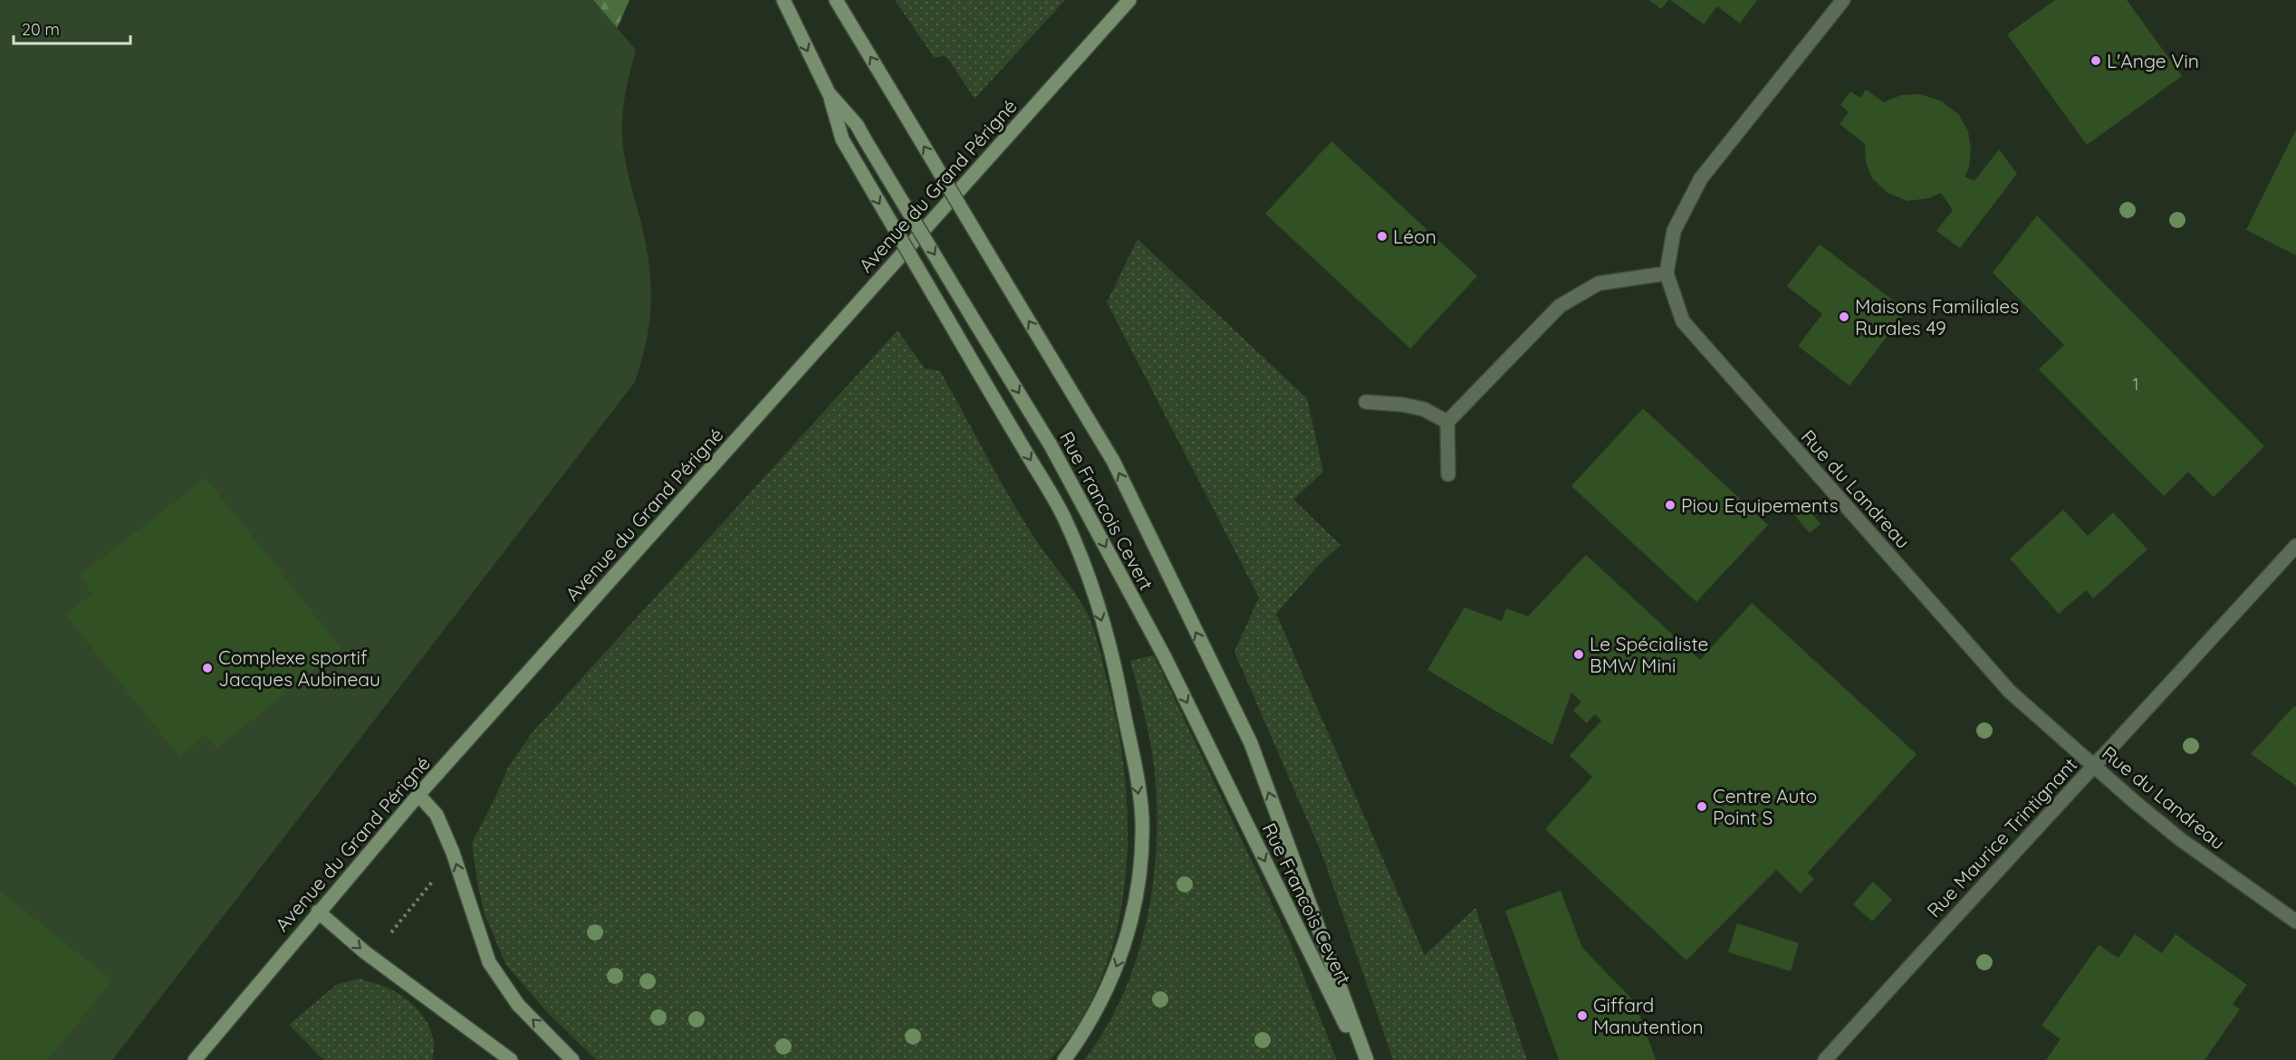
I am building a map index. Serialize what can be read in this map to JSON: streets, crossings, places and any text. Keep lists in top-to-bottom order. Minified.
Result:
{"streets":{"street":["Avenue du Grand Périgné","Rue du Landreau","Rue Francois Cevert","Rue Maurice Trintignant"]},"crossings":[["Rue du Landreau","Rue Maurice Trintignant"]],"places":["L'Ange Vin","Léon","Maisons Familiales Rurales 49","Piou Equipements","Le Spécialiste BMW Mini","Complexe sportif Jacques Aubineau","Centre Auto Point S","Giffard Manutention"],"house_numbers":["1"],"scale_bar":"20 m"}
